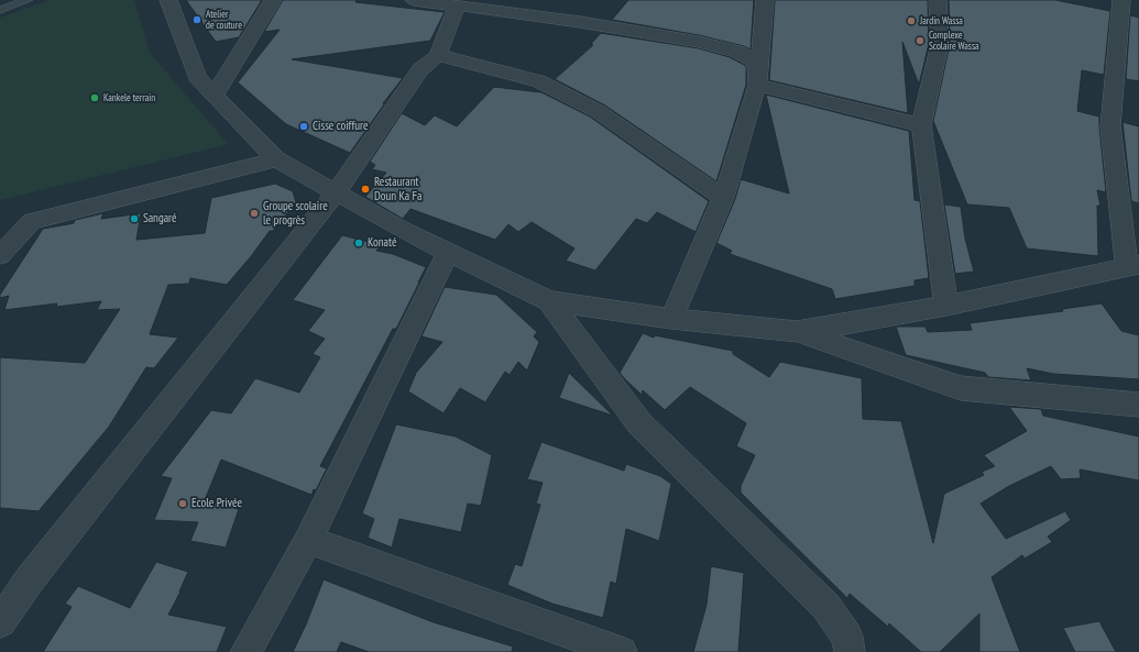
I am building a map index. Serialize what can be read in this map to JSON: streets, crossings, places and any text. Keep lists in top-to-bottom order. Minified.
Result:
{"places":["Atelier de couture","Jardin Wassa","Complexe Scolaire Wassa","Kankele terrain","Cisse coiffure","Restaurant Doun Ka Fa","Groupe scolaire le progrès","Sangaré","Konaté","Ecole Privée"]}
